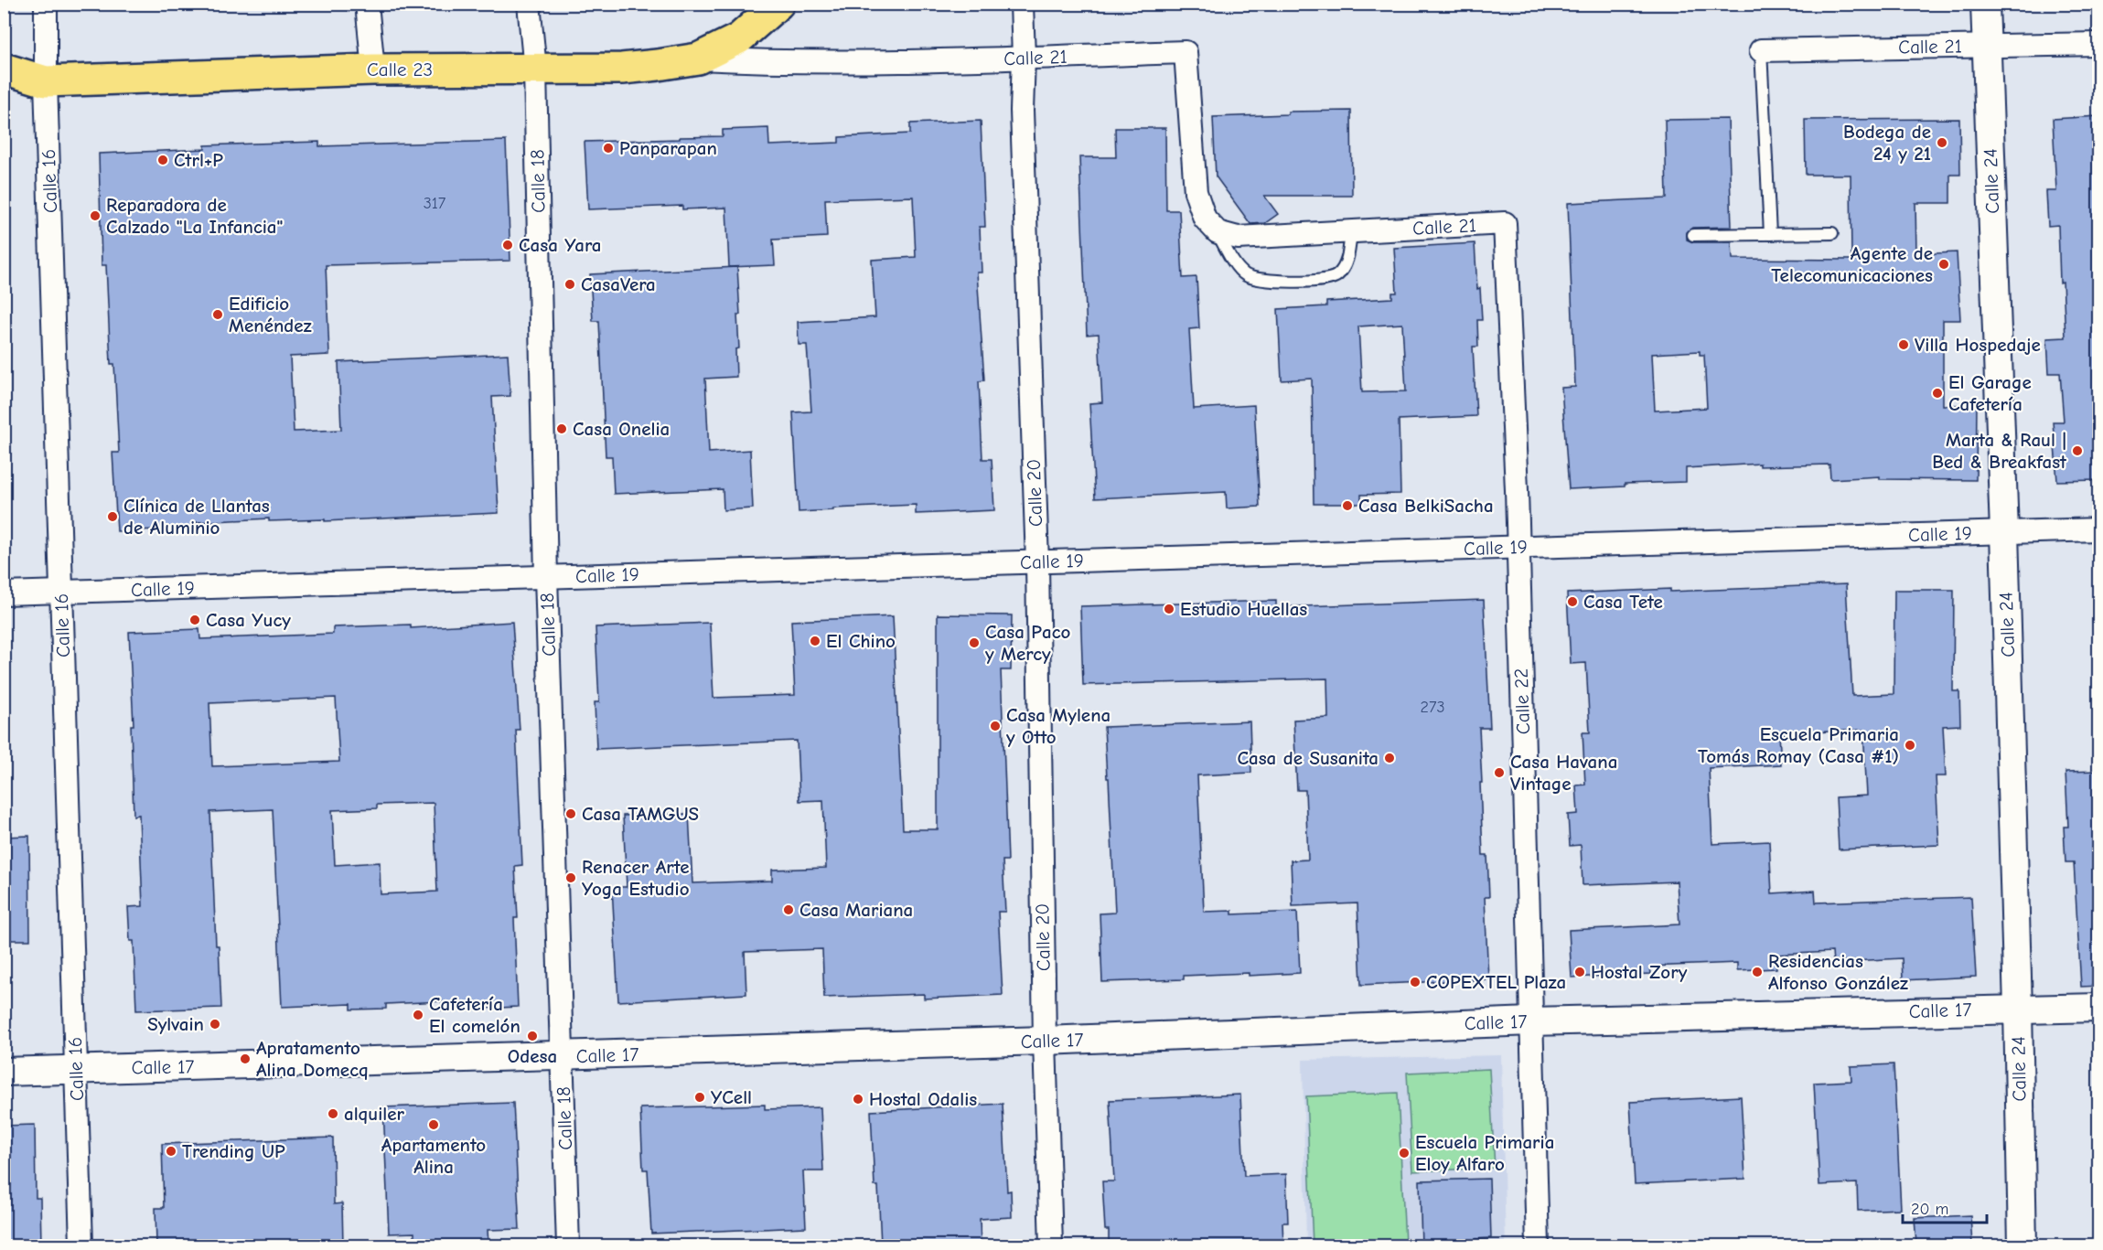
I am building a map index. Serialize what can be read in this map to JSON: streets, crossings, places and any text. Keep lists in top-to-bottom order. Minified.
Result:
{"streets":{"main road":["Calle 23"],"street":["Calle 21","Calle 16","Calle 18","Calle 24","Calle 20","Calle 19","Calle 22","Calle 17"]},"crossings":[["Calle 21","Calle 23"],["Calle 21","Calle 24"],["Calle 21","Calle 20"],["Calle 21","Calle 22"],["Calle 23","Calle 16"],["Calle 23","Calle 18"],["Calle 16","Calle 19"],["Calle 16","Calle 17"],["Calle 18","Calle 19"],["Calle 18","Calle 17"],["Calle 24","Calle 19"],["Calle 24","Calle 17"],["Calle 20","Calle 19"],["Calle 20","Calle 17"],["Calle 19","Calle 22"],["Calle 22","Calle 17"]],"places":["Bodega de 24 y 21","Panparapan","Ctrl+P","Reparadora de Calzado \"La Infancia\"","Casa Yara","Agente de Telecomunicaciones","CasaVera","Edificio Menéndez","Villa Hospedaje","El Garage Cafetería","Casa Onelia","Marta & Raul | Bed & Breakfast","Casa BelkiSacha","Clínica de Llantas de Aluminio","Casa Tete","Estudio Huellas","Casa Yucy","El Chino","Casa Paco y Mercy","Casa Mylena y Otto","Escuela Primaria Tomás Romay (Casa #1)","Casa de Susanita","Casa Havana Vintage","Casa TAMGUS","Renacer Arte Yoga Estudio","Casa Mariana","Hostal Zory","Residencias Alfonso González","COPEXTEL Plaza","Cafetería El comelón","Sylvain","Odesa","Apratamento Alina Domecq","YCell","Hostal Odalis","alquiler","Apartamento Alina","Trending UP","Escuela Primaria Eloy Alfaro"],"house_numbers":["317","273"],"scale_bar":"20 m"}
